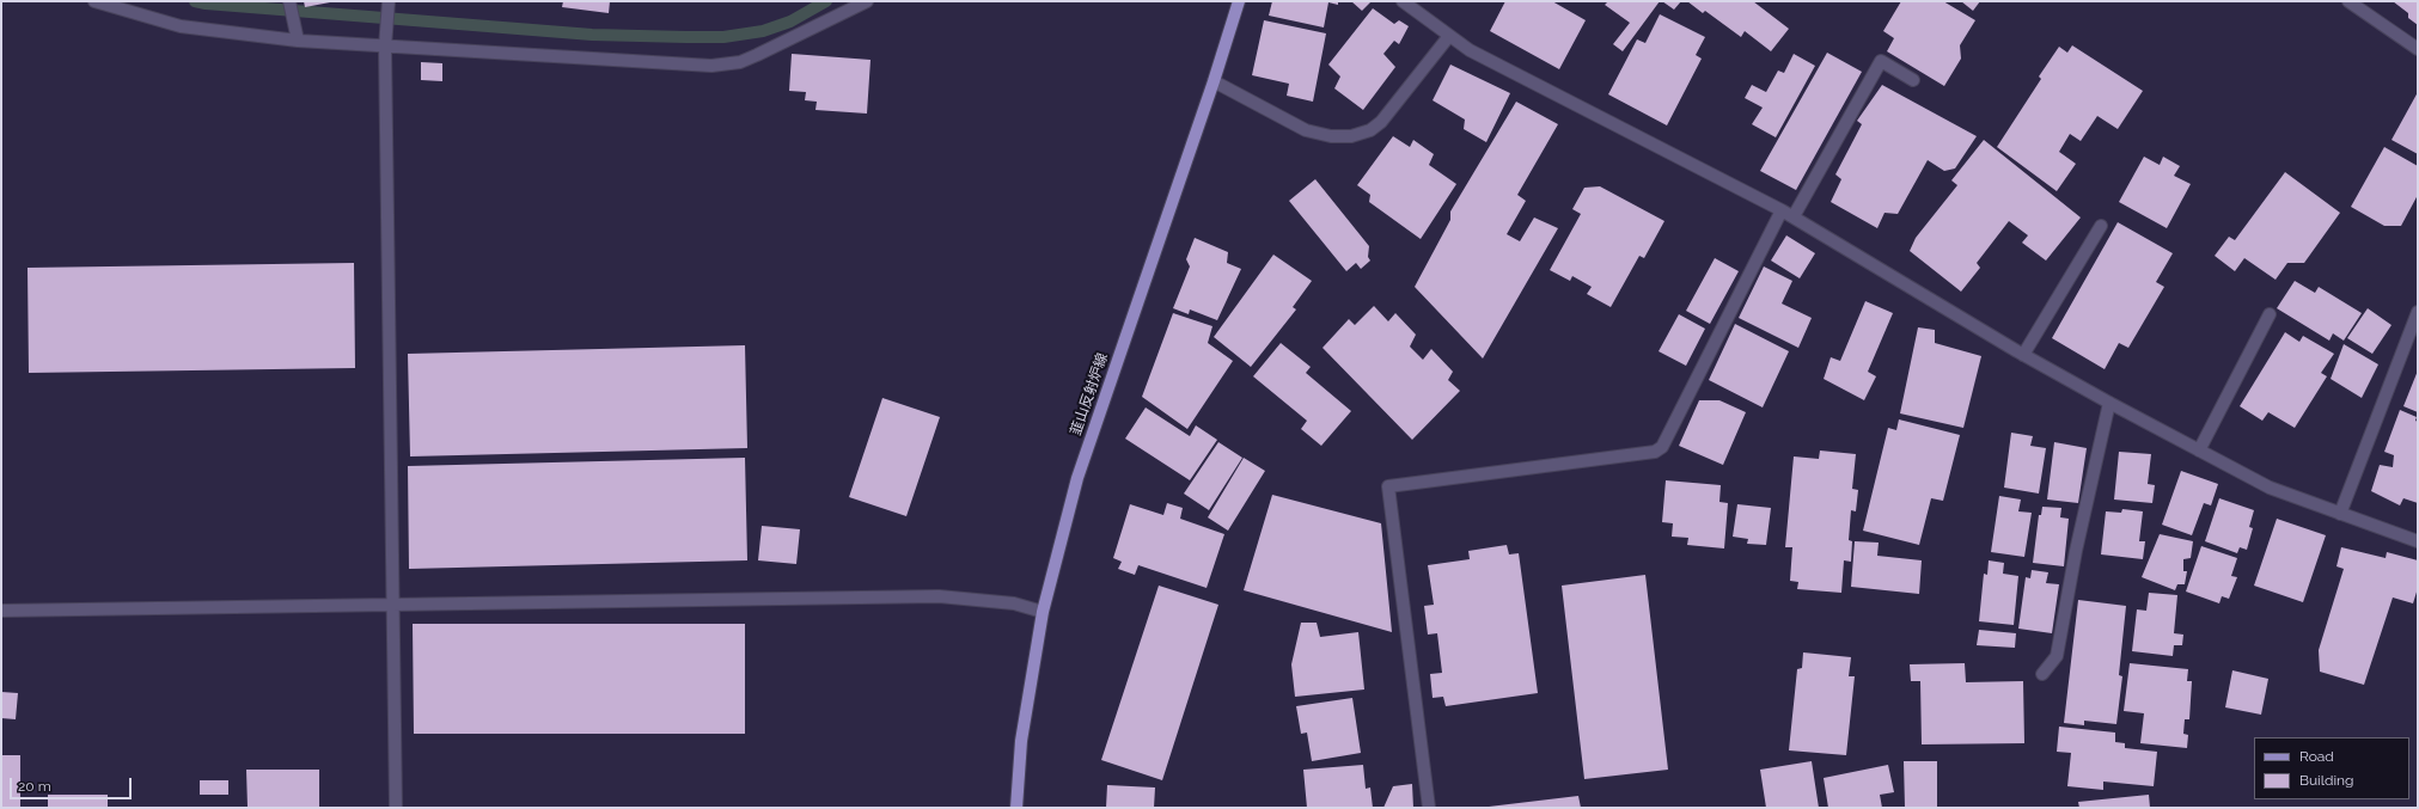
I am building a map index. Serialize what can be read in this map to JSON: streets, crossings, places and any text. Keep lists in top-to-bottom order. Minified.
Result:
{"streets":{"main road":["韮山反射炉線"]},"legend":["Road","Building"],"scale_bar":"20 m"}
